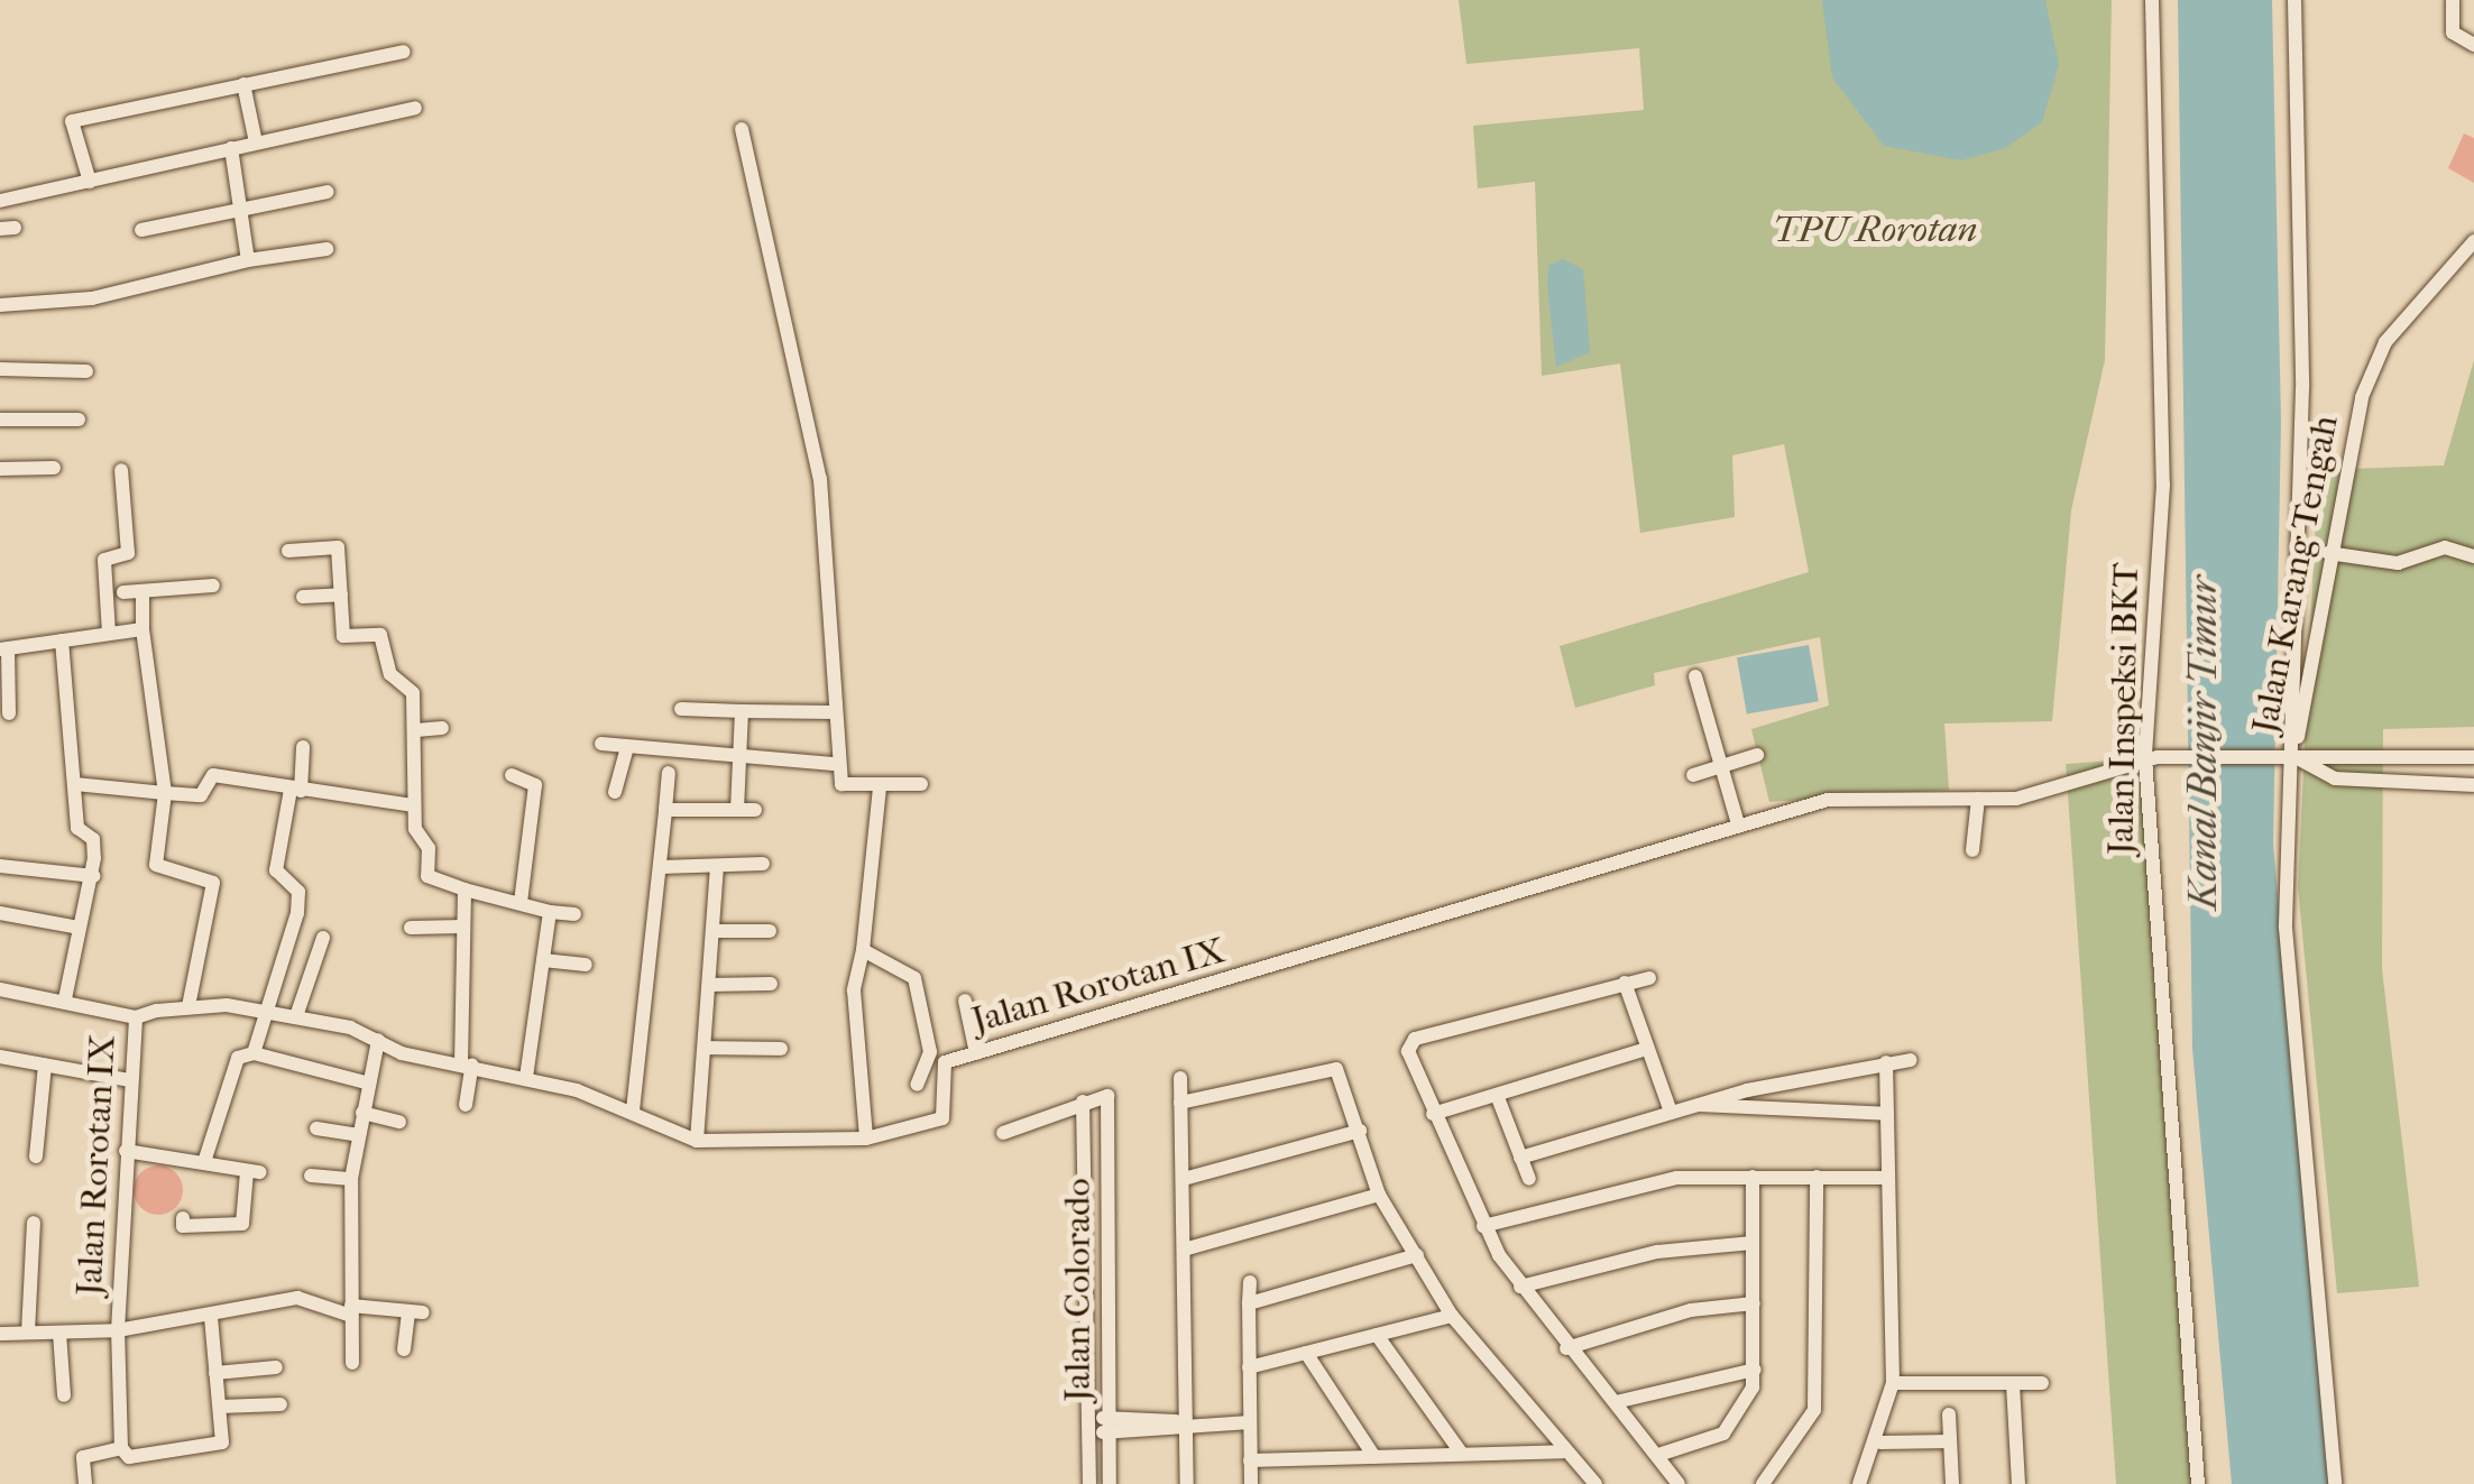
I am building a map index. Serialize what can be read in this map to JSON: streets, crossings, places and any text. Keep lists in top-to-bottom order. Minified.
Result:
{"streets":{"street":["Jalan Karang Tengah","Jalan Inspeksi BKT","Jalan Rorotan IX","Jalan Colorado"]},"crossings":[["Jalan Karang Tengah","Jalan Rorotan IX"],["Jalan Inspeksi BKT","Jalan Rorotan IX"]],"water":["Kanal Banjir Timur"],"parks":["TPU Rorotan"]}
